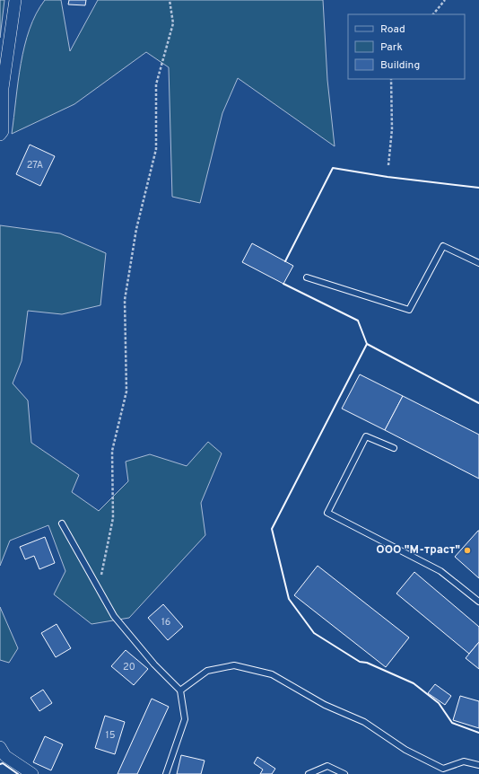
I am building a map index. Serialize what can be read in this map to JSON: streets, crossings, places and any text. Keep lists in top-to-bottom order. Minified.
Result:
{"places":["ООО \"М-траст\""],"house_numbers":["27А","16","20","15"],"legend":["Road","Park","Building"]}
